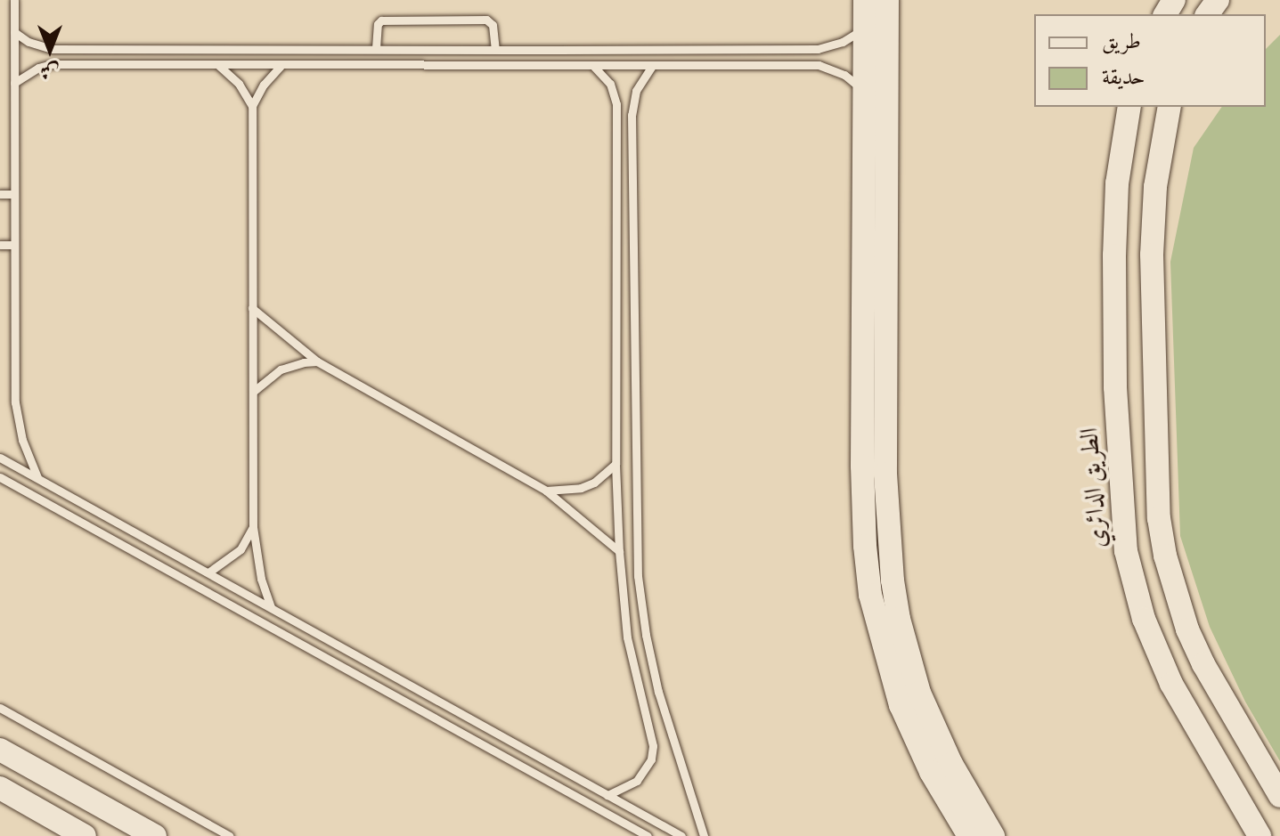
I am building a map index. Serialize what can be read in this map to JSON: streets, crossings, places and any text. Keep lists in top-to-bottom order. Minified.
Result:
{"streets":{"main road":["الطريق الدائري"]},"legend":["طريق","حديقة"],"north":"bottom"}
